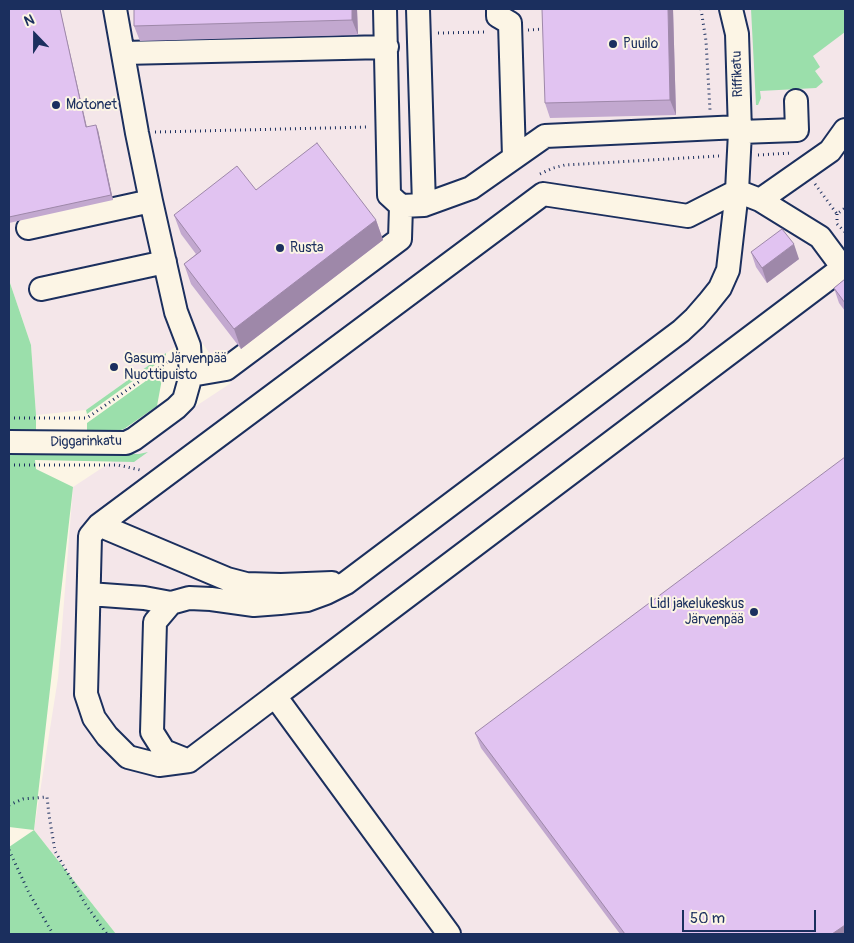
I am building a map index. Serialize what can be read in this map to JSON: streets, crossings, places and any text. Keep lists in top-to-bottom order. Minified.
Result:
{"streets":{"street":["Riffikatu","Diggarinkatu"]},"places":["Puuilo","Motonet","Rusta","Gasum Järvenpää Nuottipuisto","Lidl jakelukeskus Järvenpää"],"scale_bar":"50 m","north":"top"}
